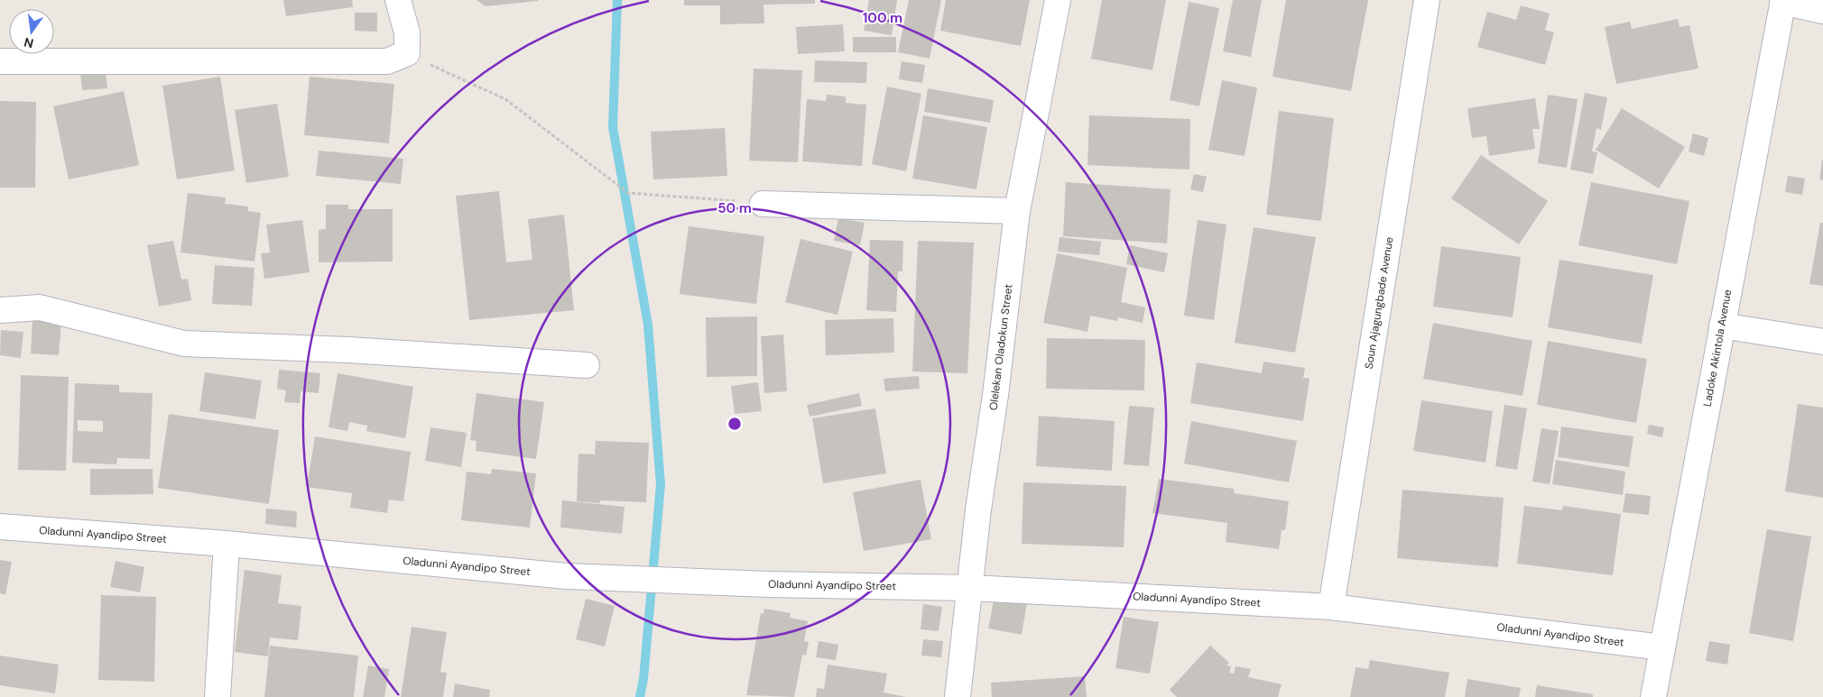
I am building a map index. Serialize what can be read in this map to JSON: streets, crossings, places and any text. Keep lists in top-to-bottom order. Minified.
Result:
{"streets":{"street":["Soun Ajagungbade Avenue","Olelekan Oladokun Street","Ladoke Akintola Avenue","Oladunni Ayandipo Street"]},"crossings":[["Soun Ajagungbade Avenue","Oladunni Ayandipo Street"],["Olelekan Oladokun Street","Oladunni Ayandipo Street"],["Ladoke Akintola Avenue","Oladunni Ayandipo Street"]],"north":"bottom","rings":["100 m","50 m"]}
